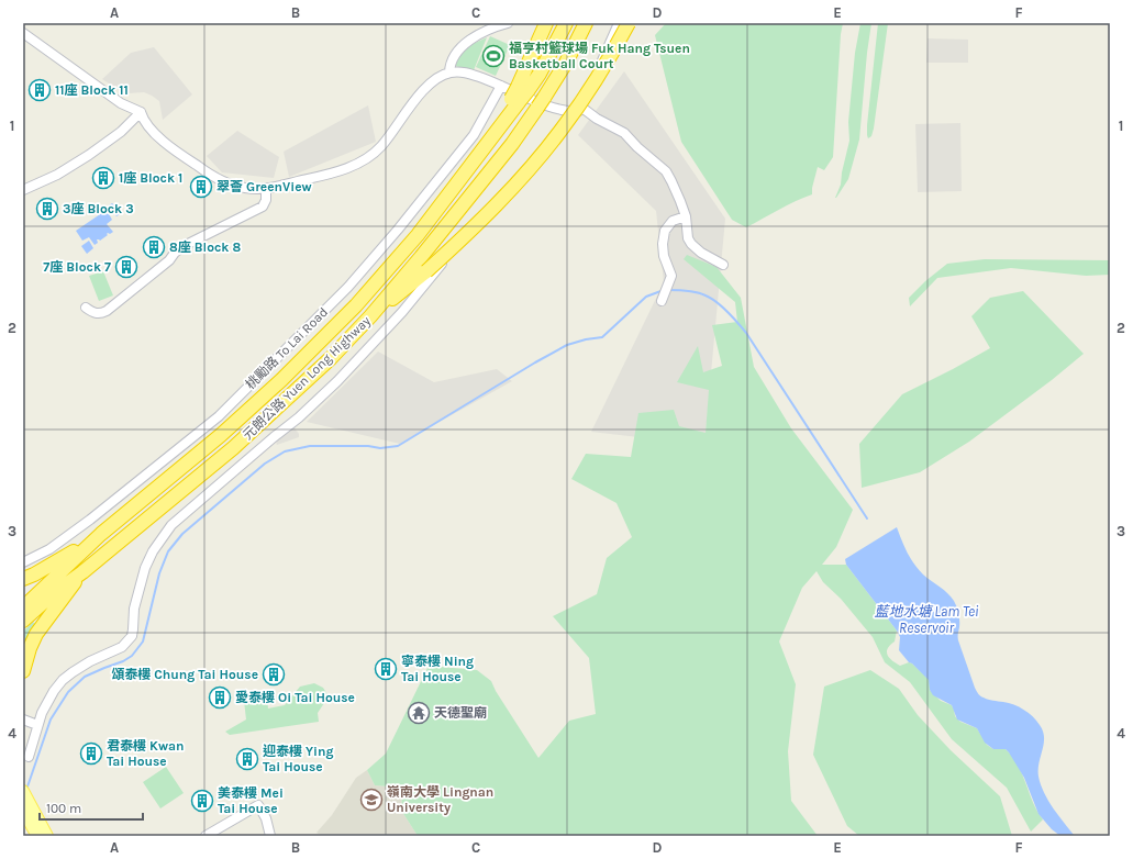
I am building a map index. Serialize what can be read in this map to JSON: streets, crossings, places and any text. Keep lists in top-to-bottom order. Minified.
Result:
{"streets":{"highway":["元朗公路 Yuen Long Highway"],"street":["桃勵路 To Lai Road"]},"water":["藍地水塘 Lam Tei Reservoir"],"places":{"sports":["福亨村籃球場 Fuk Hang Tsuen Basketball Court"],"building":["11座 Block 11","1座 Block 1","翠薈 GreenView","3座 Block 3","8座 Block 8","7座 Block 7","寧泰樓 Ning Tai House","頌泰樓 Chung Tai House","愛泰樓 Oi Tai House","君泰樓 Kwan Tai House","迎泰樓 Ying Tai House","美泰樓 Mei Tai House"],"temple":["天德聖廟"],"school or university":["嶺南大學 Lingnan University"]},"scale_bar":"100 m","grid":{"columns":["A","B","C","D","E","F"],"rows":["1","2","3","4"]}}
